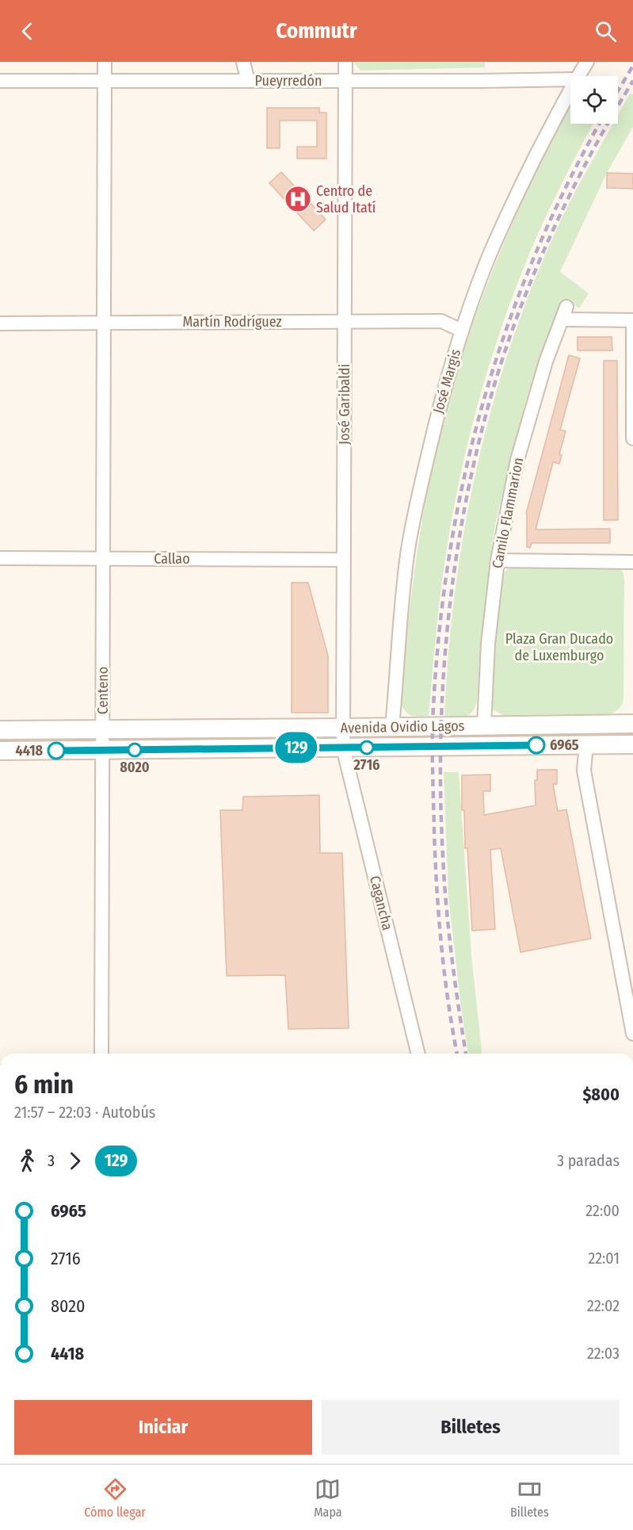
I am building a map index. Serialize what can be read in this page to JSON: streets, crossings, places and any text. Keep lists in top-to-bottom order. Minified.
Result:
{"streets":{"main road":["Avenida Ovidio Lagos"],"street":["Pueyrredón","Martín Rodríguez","José Margis","José Garibaldi","Camilo Flammarion","Callao","Centeno","Cagancha"]},"crossings":[["Pueyrredón","José Garibaldi"],["Martín Rodríguez","José Margis"],["Martín Rodríguez","José Garibaldi"],["Martín Rodríguez","Centeno"],["José Margis","Avenida Ovidio Lagos"],["José Garibaldi","Callao"],["José Garibaldi","Avenida Ovidio Lagos"],["José Garibaldi","Cagancha"],["Camilo Flammarion","Avenida Ovidio Lagos"],["Callao","Centeno"],["Centeno","Avenida Ovidio Lagos"],["Avenida Ovidio Lagos","Cagancha"]],"parks":["Plaza Gran Ducado de Luxemburgo"],"places":{"hospital":["Centro de Salud Itatí"],"other":["6965","2716","8020","4418"]},"lines":["bus line 129"],"page":{"header":"Commutr","on_map":"129","heading":["6 min","21:57 – 22:03 · Autobús","$800"],"legs":["3","129","3 paradas"],"list":[{"name":"6965","value":"22:00"},{"name":"2716","value":"22:01"},{"name":"8020","value":"22:02"},{"name":"4418","value":"22:03"}],"buttons":["Iniciar","Billetes"],"tabs":["Cómo llegar","Mapa","Billetes"]}}
